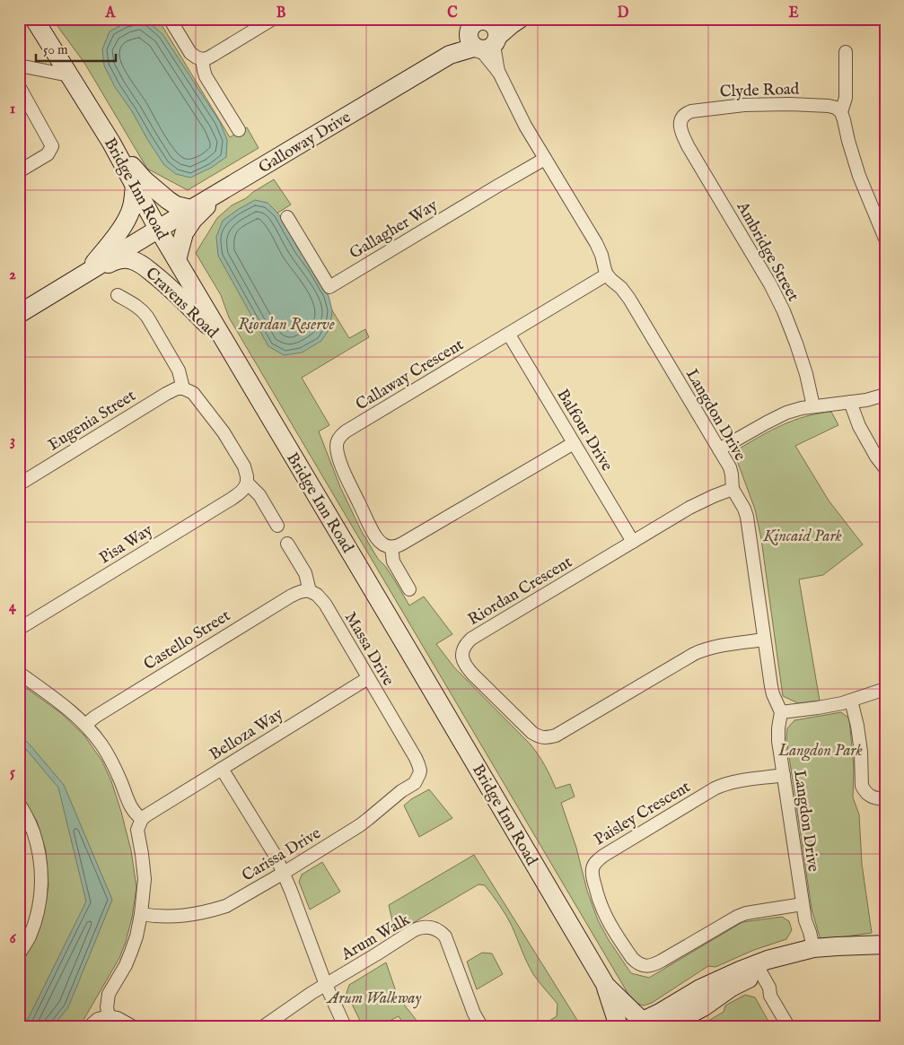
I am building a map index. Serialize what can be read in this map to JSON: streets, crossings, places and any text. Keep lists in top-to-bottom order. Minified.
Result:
{"streets":{"main road":["Galloway Drive","Bridge Inn Road","Cravens Road"],"street":["Clyde Road","Gallagher Way","Ambridge Street","Callaway Crescent","Langdon Drive","Eugenia Street","Balfour Drive","Pisa Way","Riordan Crescent","Castello Street","Massa Drive","Belloza Way","Paisley Crescent","Carissa Drive","Arum Walk"]},"crossings":[["Clyde Road","Ambridge Street"],["Galloway Drive","Bridge Inn Road"],["Galloway Drive","Cravens Road"],["Bridge Inn Road","Cravens Road"],["Callaway Crescent","Langdon Drive"],["Callaway Crescent","Balfour Drive"],["Langdon Drive","Riordan Crescent"],["Langdon Drive","Paisley Crescent"],["Balfour Drive","Riordan Crescent"],["Castello Street","Massa Drive"],["Massa Drive","Belloza Way"],["Massa Drive","Carissa Drive"]],"parks":["Riordan Reserve","Kincaid Park","Langdon Park","Arum Walkway"],"scale_bar":"50 m","grid":{"columns":["A","B","C","D","E"],"rows":["1","2","3","4","5","6"]}}
